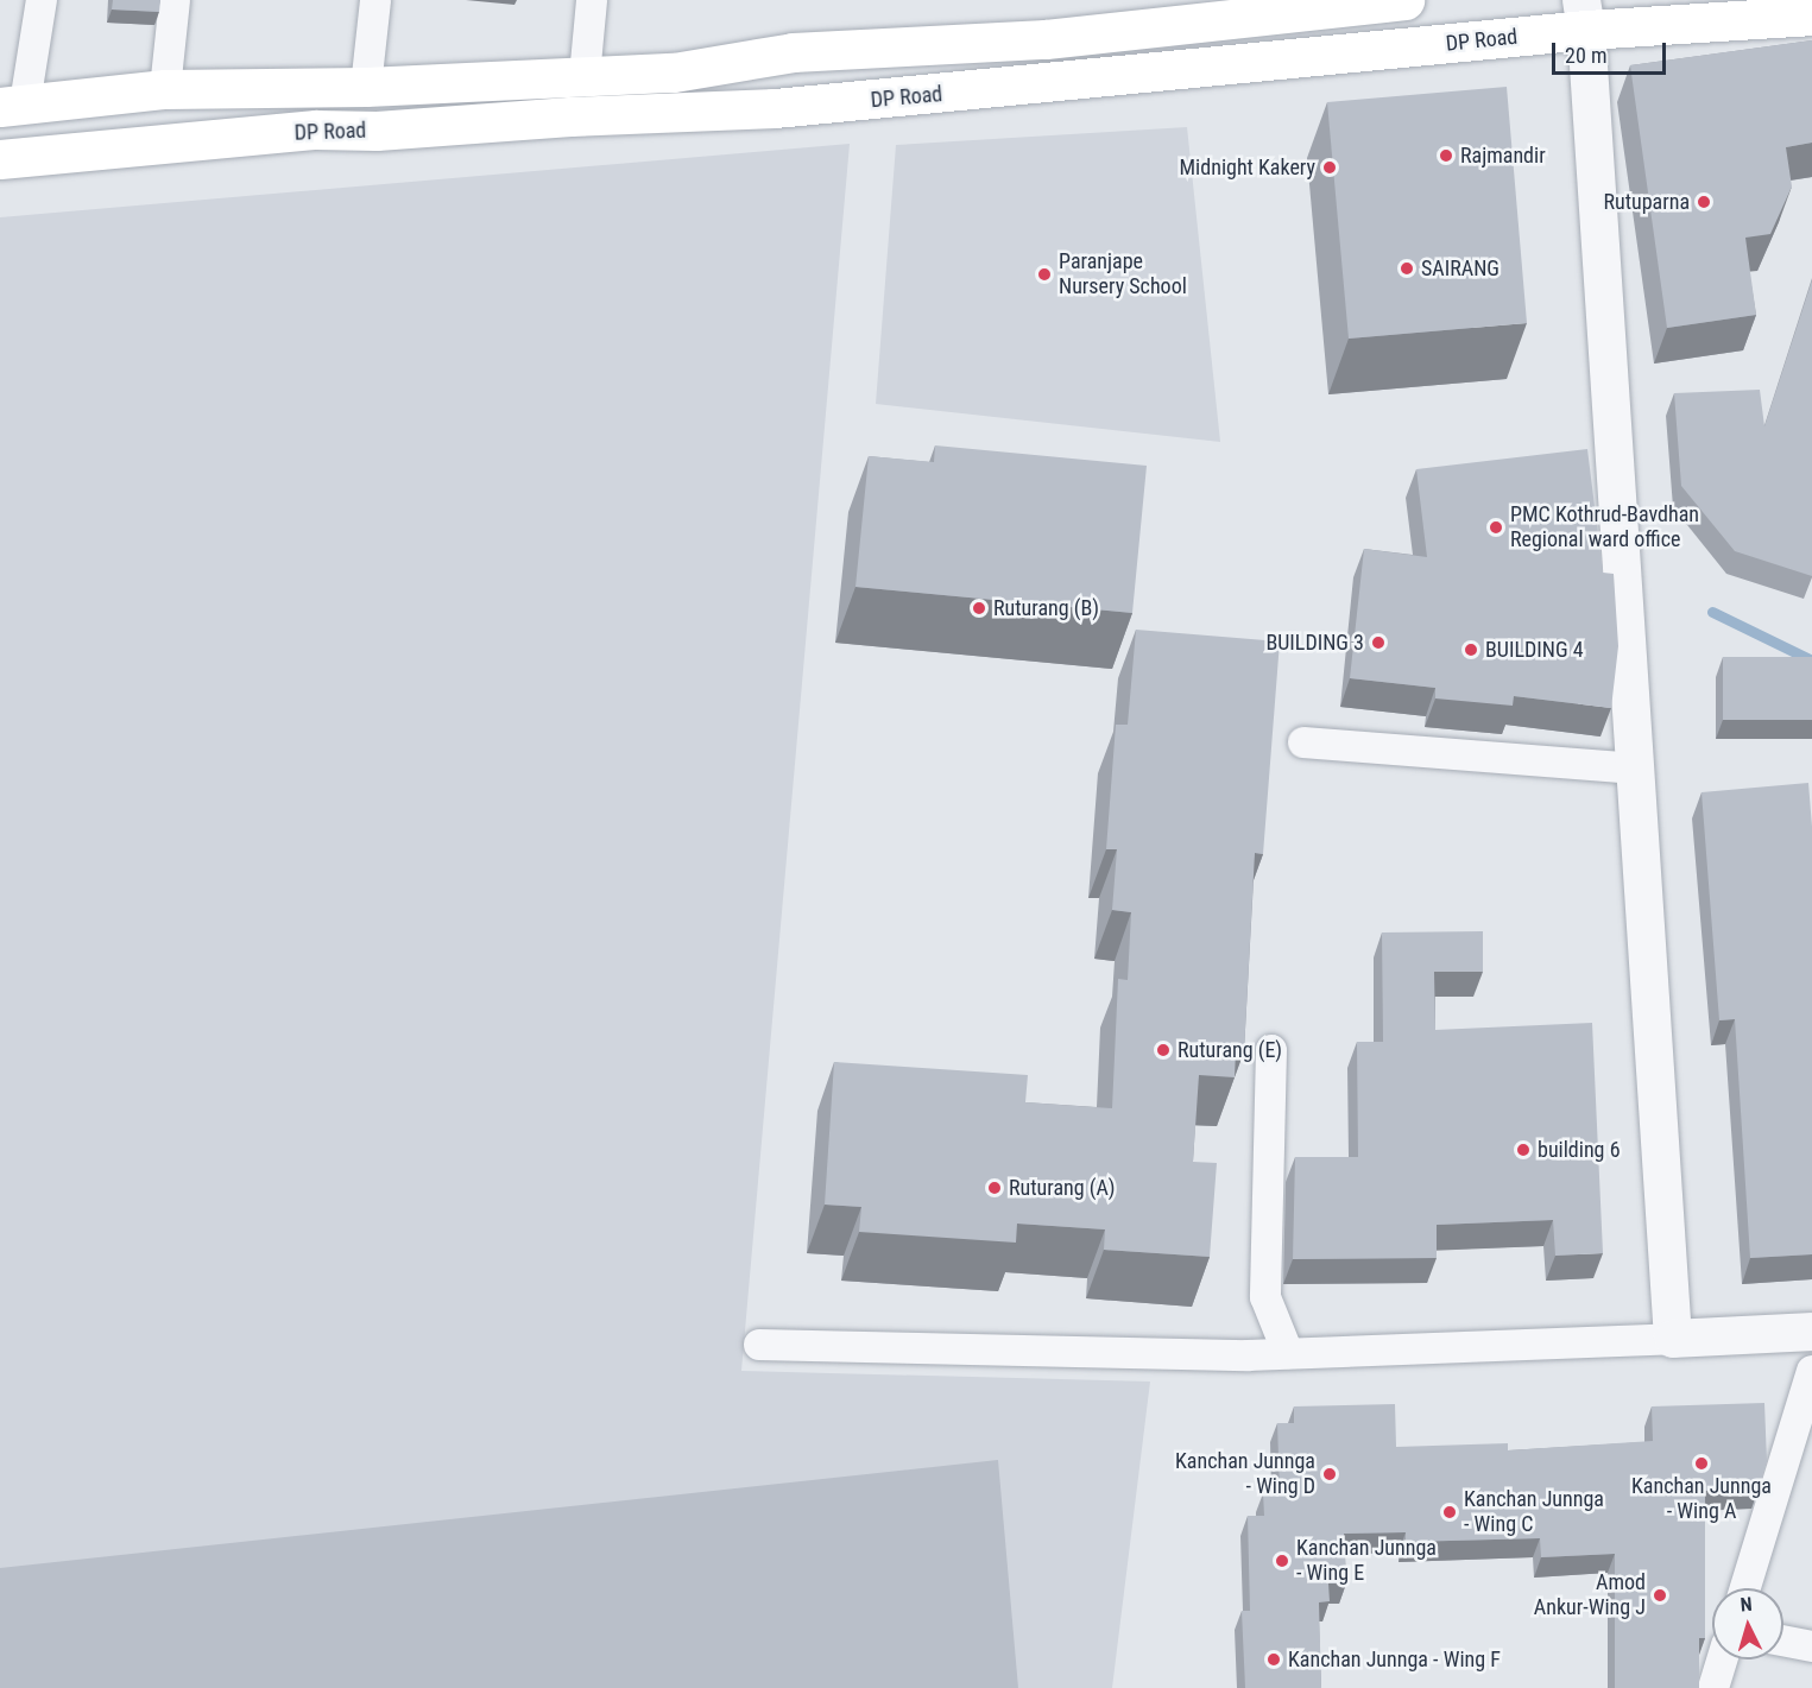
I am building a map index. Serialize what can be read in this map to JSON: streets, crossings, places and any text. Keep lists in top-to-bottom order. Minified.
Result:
{"streets":{"main road":["DP Road"]},"places":["Rajmandir","Midnight Kakery","Rutuparna","SAIRANG","Paranjape Nursery School","PMC Kothrud-Bavdhan Regional ward office","Ruturang (B)","BUILDING 3","BUILDING 4","Ruturang (E)","building 6","Ruturang (A)","Kanchan Junnga - Wing A","Kanchan Junnga - Wing D","Kanchan Junnga - Wing C","Kanchan Junnga - Wing E","Amod Ankur-Wing J","Kanchan Junnga - Wing F"],"scale_bar":"20 m","north":"top"}
